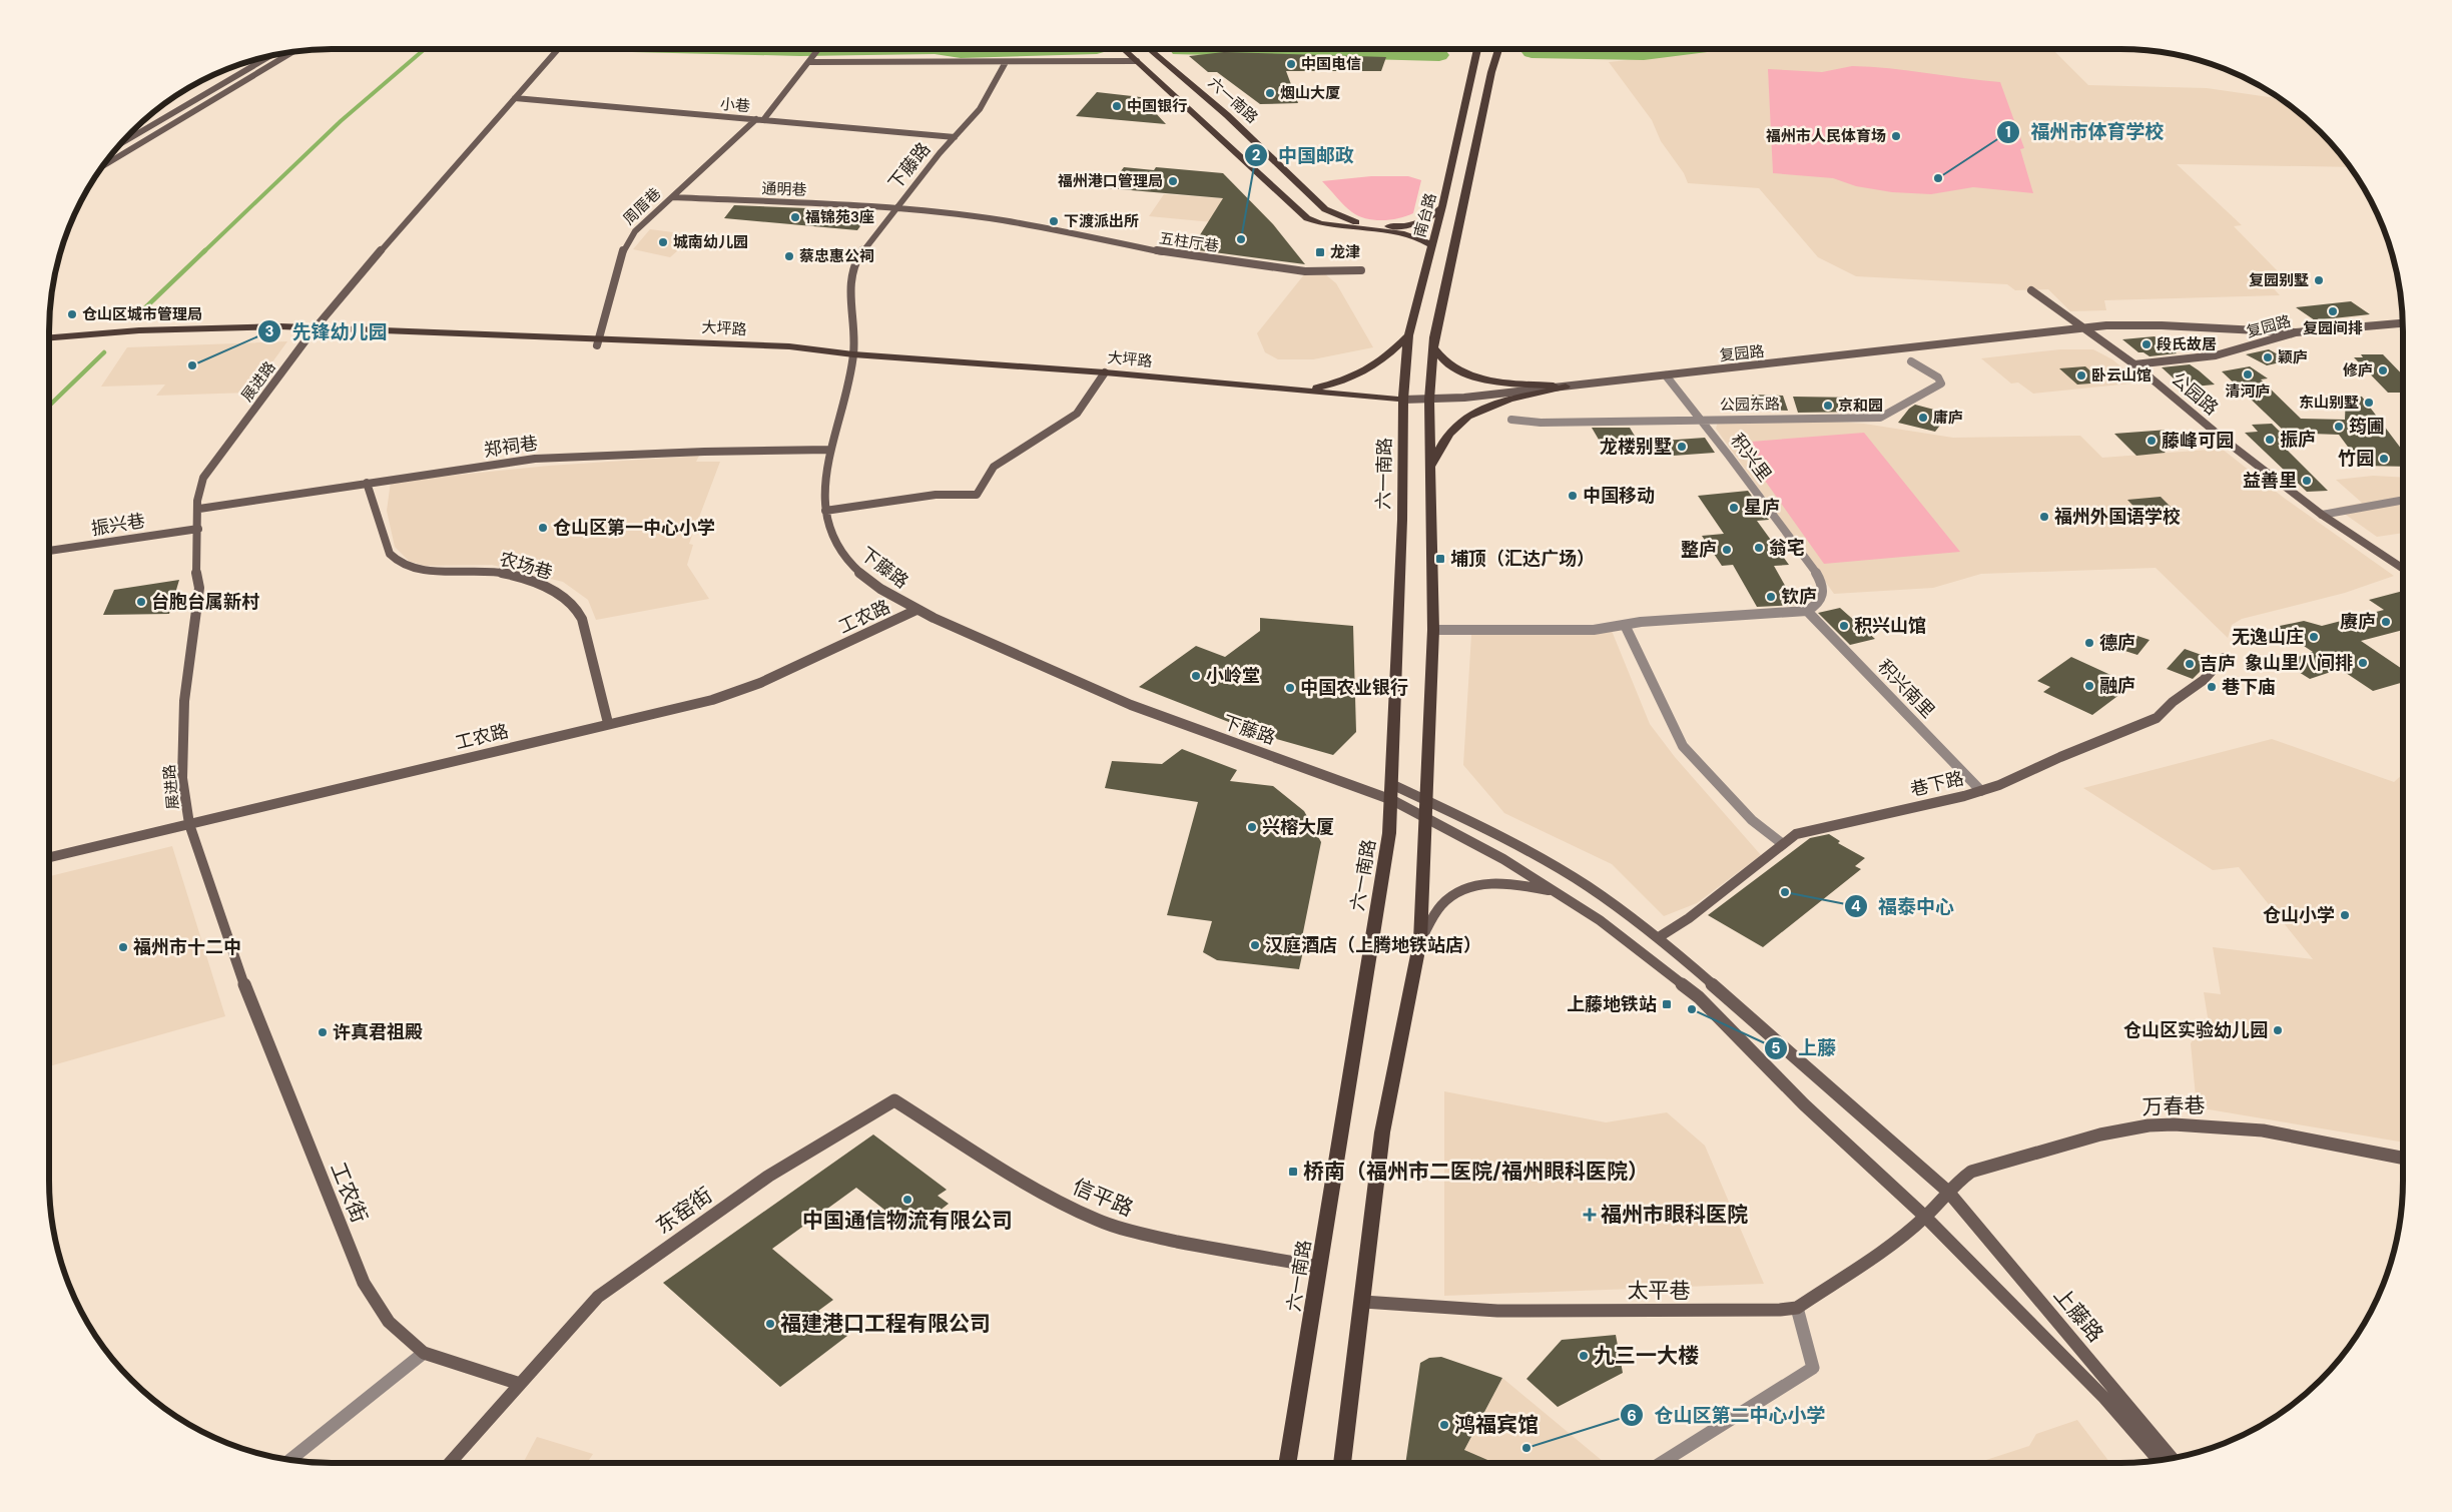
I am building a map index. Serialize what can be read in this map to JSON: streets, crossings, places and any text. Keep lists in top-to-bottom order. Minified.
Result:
{"streets":{"main road":["六一南路","南台路","大坪路"],"street":["小巷","下藤路","通明巷","周厝巷","五柱厅巷","复园路","展进路","公园路","公园东路","郑祠巷","积兴里","振兴巷","农场巷","工农路","积兴南里","巷下路","万春巷","工农街","信平路","东窑街","太平巷","上藤路"]},"crossings":[["六一南路","下藤路"],["六一南路","南台路"],["六一南路","复园路"],["六一南路","大坪路"],["六一南路","信平路"],["六一南路","上藤路"],["小巷","下藤路"],["小巷","周厝巷"],["小巷","展进路"],["下藤路","通明巷"],["下藤路","五柱厅巷"],["下藤路","大坪路"],["下藤路","郑祠巷"],["下藤路","工农路"],["下藤路","万春巷"],["下藤路","太平巷"],["通明巷","周厝巷"],["通明巷","五柱厅巷"],["周厝巷","大坪路"],["南台路","复园路"],["南台路","大坪路"],["复园路","大坪路"],["复园路","公园路"],["复园路","积兴里"],["大坪路","展进路"],["展进路","郑祠巷"],["展进路","振兴巷"],["展进路","工农路"],["展进路","工农街"],["公园东路","积兴里"],["郑祠巷","农场巷"],["积兴里","积兴南里"],["农场巷","工农路"],["工农路","工农街"],["积兴南里","巷下路"],["巷下路","上藤路"],["万春巷","太平巷"],["万春巷","上藤路"],["工农街","东窑街"],["信平路","东窑街"]],"places":{"other":["中国电信","烟山大厦","中国银行","福州市人民体育场","福州市体育学校","福州港口管理局","福锦苑3座","下渡派出所","中国邮政","城南幼儿园","蔡忠惠公祠","复园别墅","复园间排","仓山区城市管理局","段氏故居","颖庐","先锋幼儿园","修庐","清河庐","卧云山馆","东山别墅","京和园","庸庐","筠圃","振庐","藤峰可园","龙楼别墅","竹园","益善里","中国移动","星庐","福州外国语学校","仓山区第一中心小学","翁宅","整庐","钦庐","台胞台属新村","赓庐","积兴山馆","无逸山庄","德庐","象山里八间排","吉庐","小岭堂","融庐","巷下庙","中国农业银行","兴榕大厦","福泰中心","仓山小学","汉庭酒店（上腾地铁站店）","福州市十二中","上藤","仓山区实验幼儿园","许真君祖殿","中国通信物流有限公司","福建港口工程有限公司","九三一大楼","鸿福宾馆","仓山区第二中心小学"],"transit":["龙津","埔顶（汇达广场）","上藤地铁站","桥南（福州市二医院/福州眼科医院）"],"health":["福州市眼科医院"]}}
